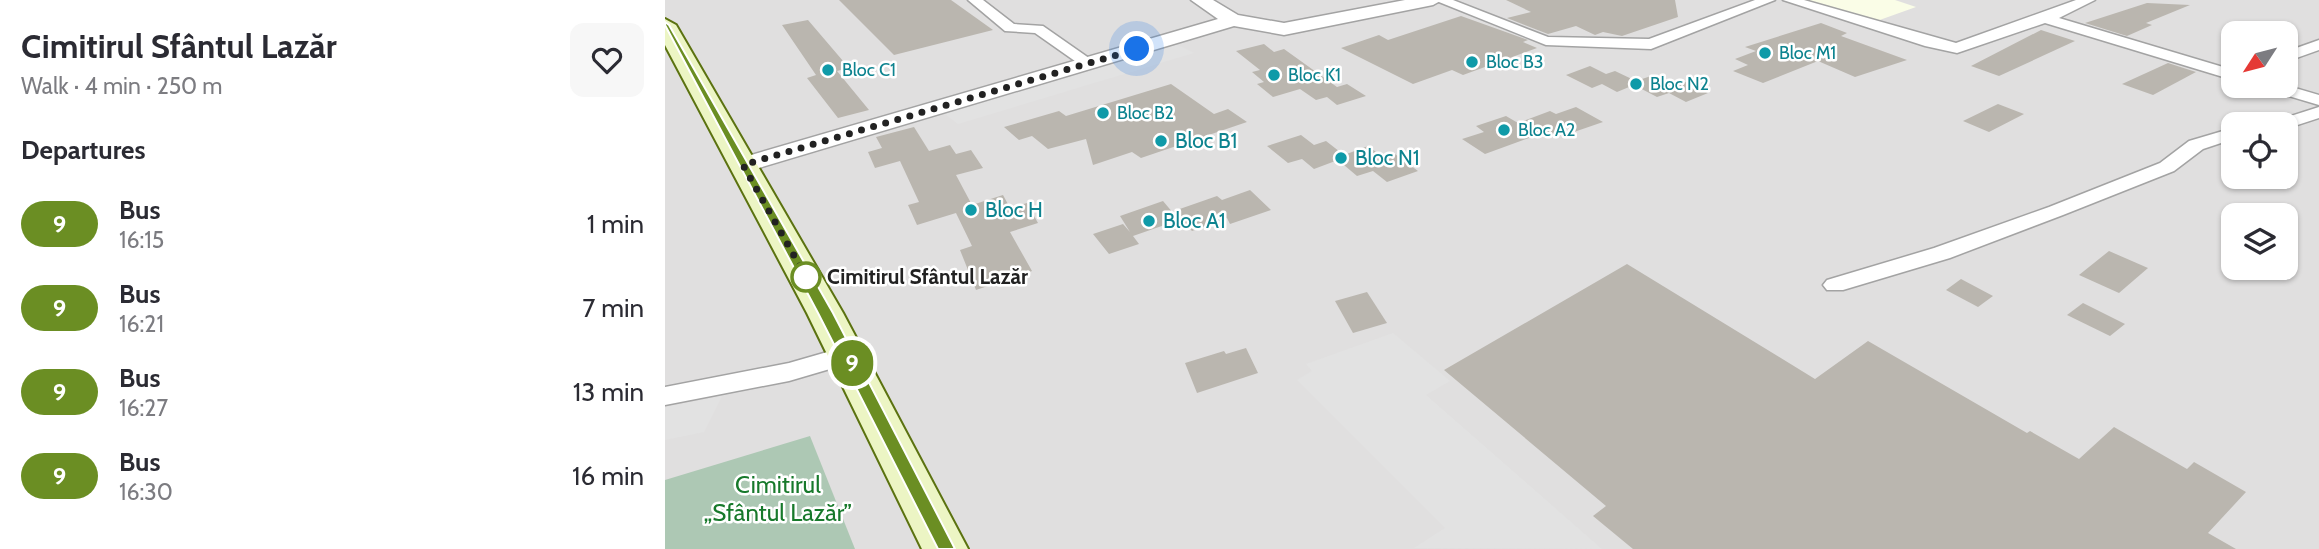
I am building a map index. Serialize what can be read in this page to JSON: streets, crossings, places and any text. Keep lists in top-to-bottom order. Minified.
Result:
{"parks":["Cimitirul „Sfântul Lazăr”"],"places":["Bloc M1","Bloc B3","Bloc C1","Bloc K1","Bloc N2","Bloc B2","Bloc A2","Bloc B1","Bloc N1","Bloc H","Bloc A1","Cimitirul Sfântul Lazăr"],"lines":["bus line 9"],"north":"bottom left","page":{"heading":[["Cimitirul Sfântul Lazăr","Walk · 4 min · 250 m"],"Departures"],"on_map":"9","list":[{"mark":"9","name":"Bus","note":"16:15","value":"1 min"},{"mark":"9","name":"Bus","note":"16:21","value":"7 min"},{"mark":"9","name":"Bus","note":"16:27","value":"13 min"},{"mark":"9","name":"Bus","note":"16:30","value":"16 min"}]}}
